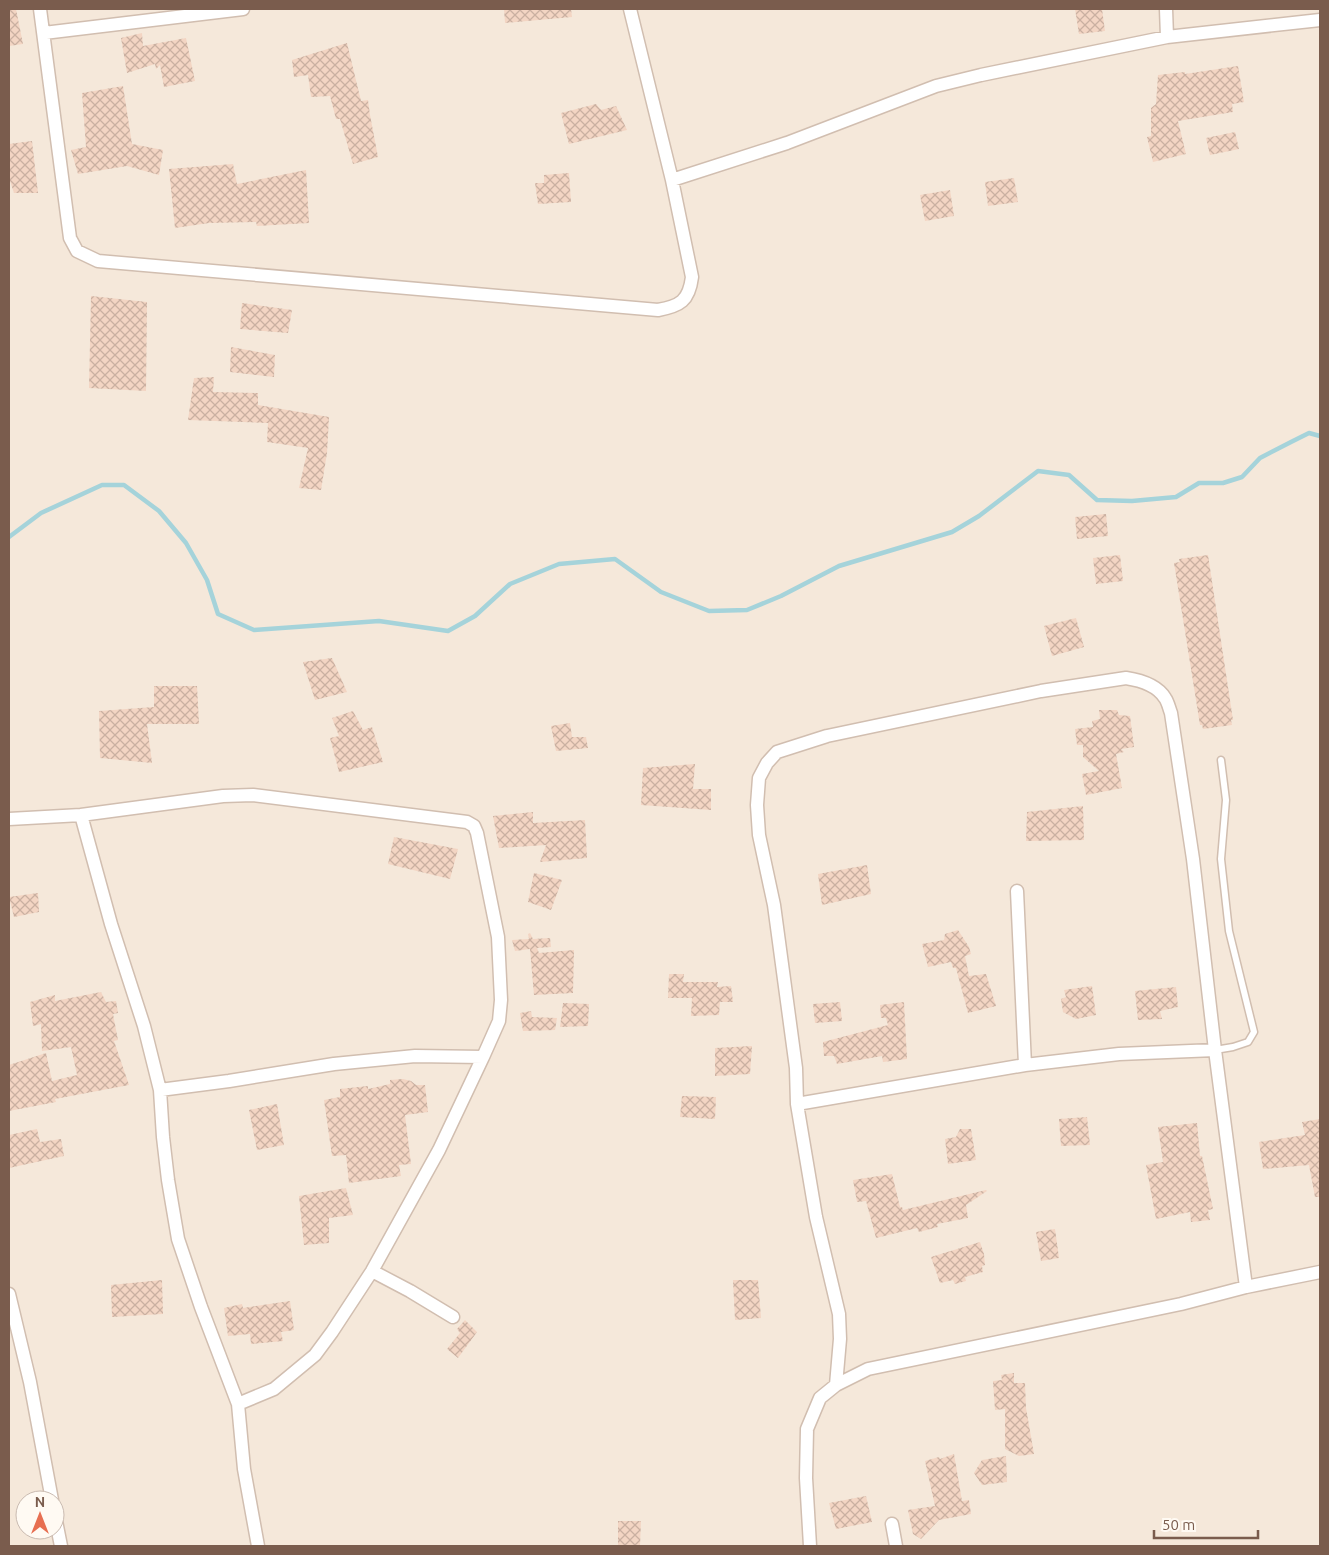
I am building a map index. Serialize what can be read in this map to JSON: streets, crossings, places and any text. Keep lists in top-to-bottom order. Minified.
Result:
{"scale_bar":"50 m","north":"top"}
